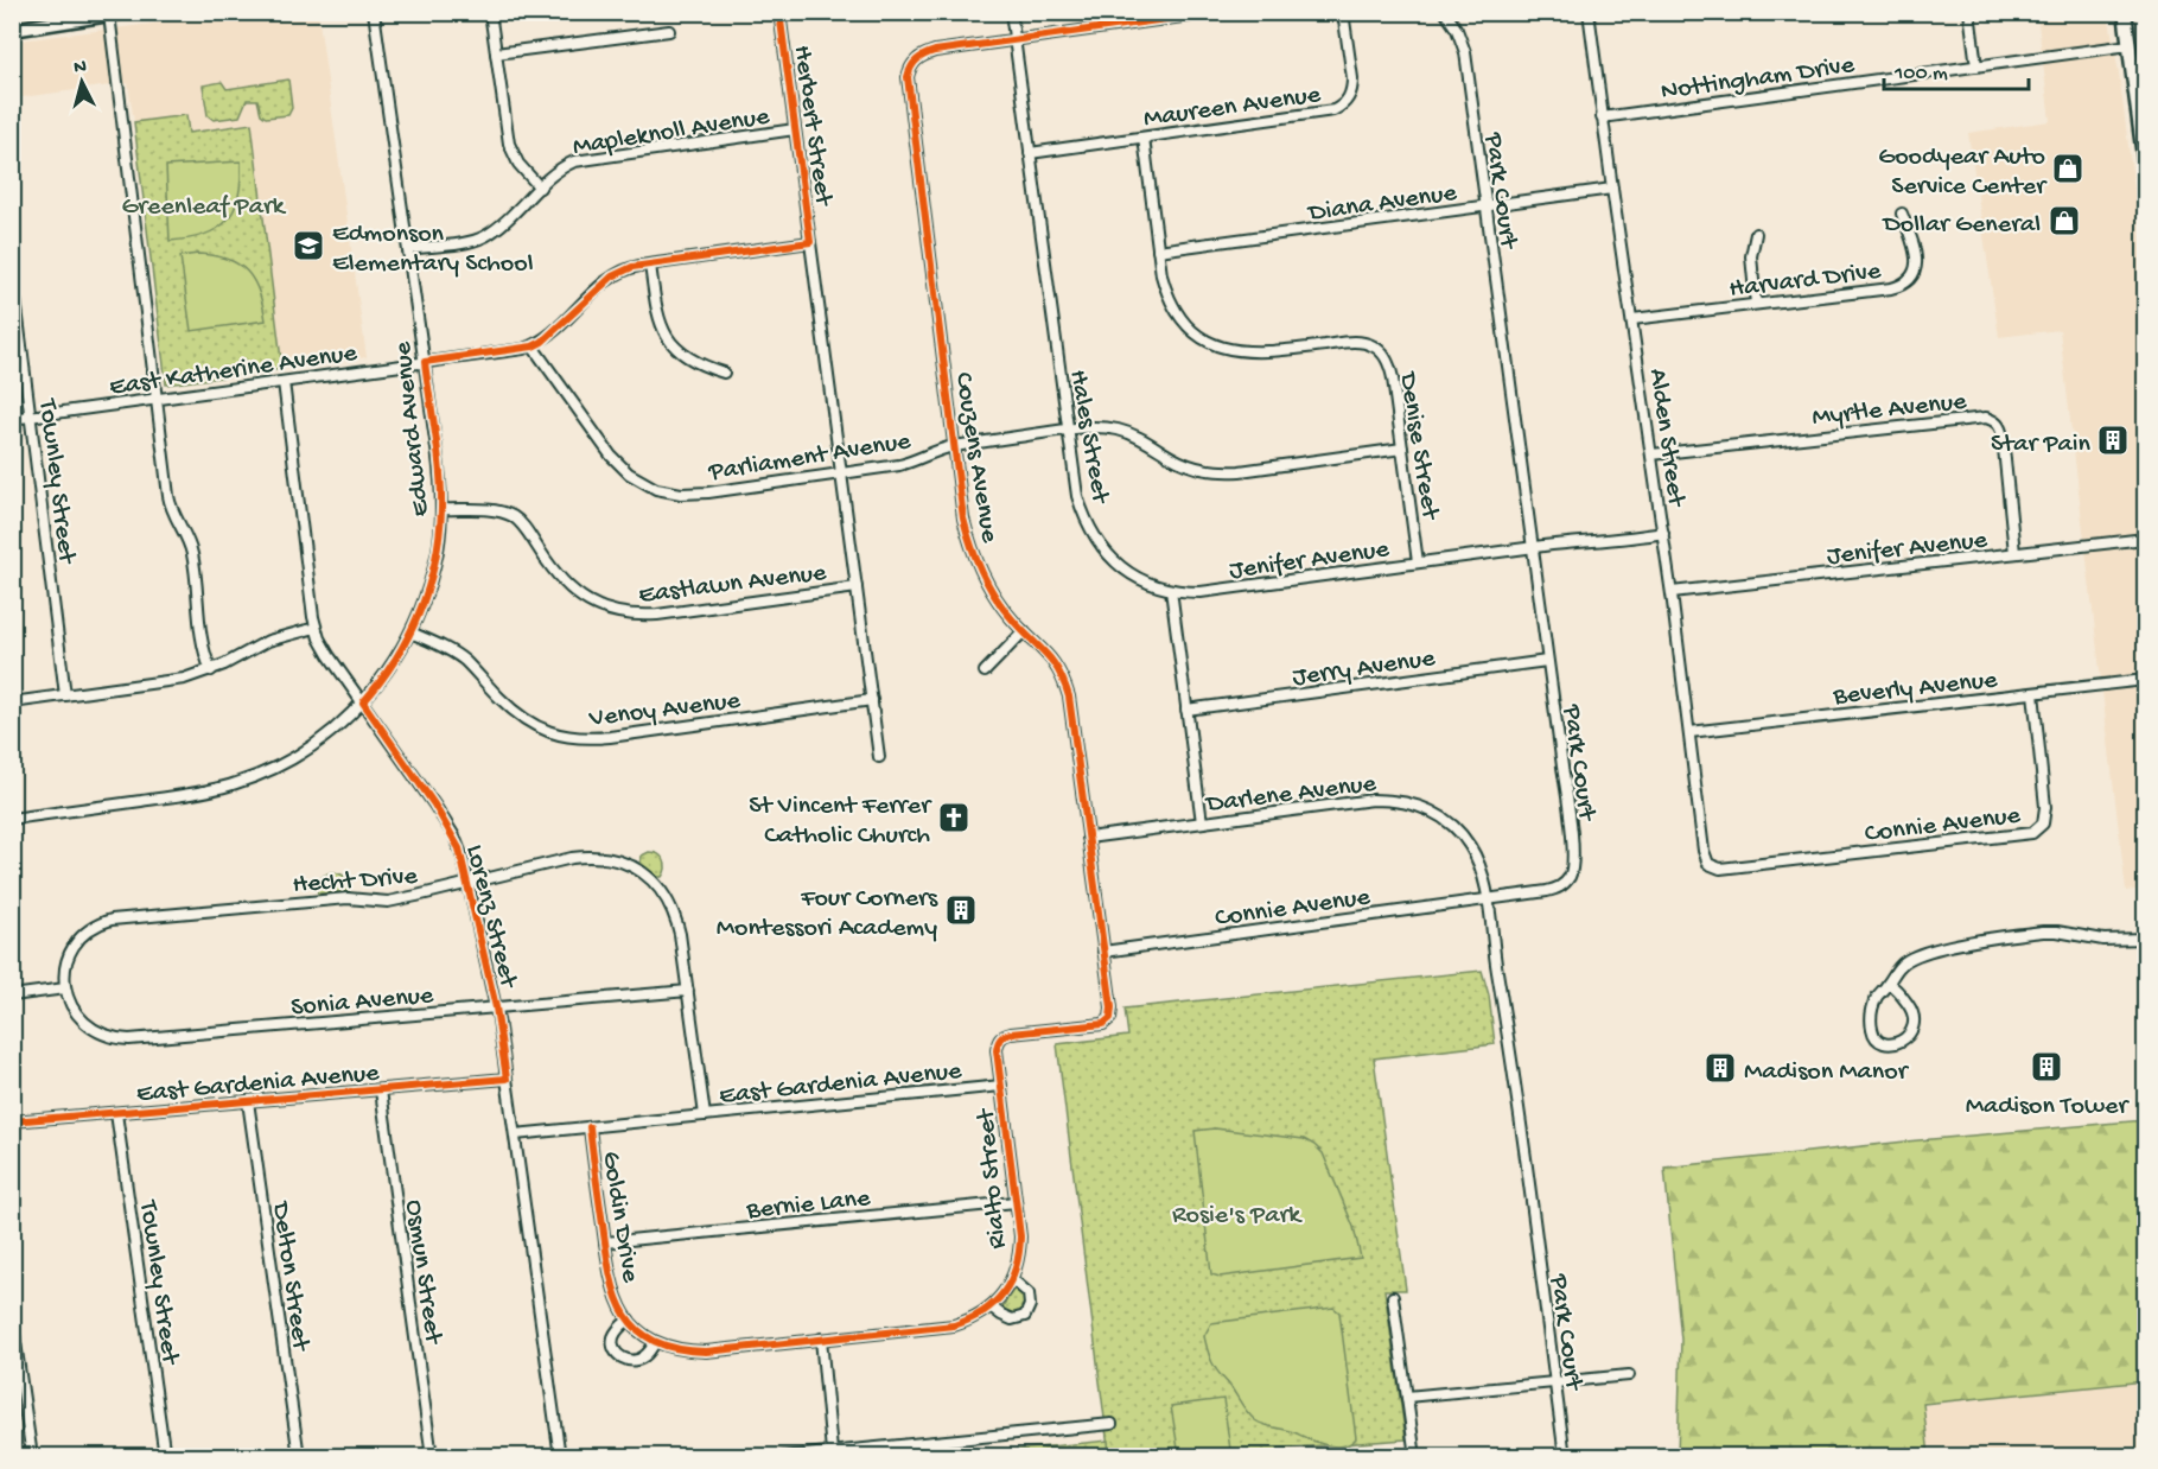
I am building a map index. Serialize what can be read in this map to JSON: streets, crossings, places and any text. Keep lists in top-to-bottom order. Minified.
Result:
{"streets":{"street":["Nottingham Drive","Maureen Avenue","Herbert Street","Mapleknoll Avenue","Park Court","Diana Avenue","Harvard Drive","East Katherine Avenue","Myrtle Avenue","Edward Avenue","Hales Street","Alden Street","Denise Street","Parliament Avenue","Couzens Avenue","Townley Street","Jenifer Avenue","Eastlawn Avenue","Jerry Avenue","Beverly Avenue","Venoy Avenue","Darlene Avenue","Connie Avenue","Hecht Drive","Lorenz Street","Sonia Avenue","East Gardenia Avenue","Rialto Street","Bernie Lane","Goldin Drive","Osmun Street","Delton Street"]},"crossings":[["Nottingham Drive","Alden Street"],["Maureen Avenue","Hales Street"],["Maureen Avenue","Denise Street"],["Herbert Street","Mapleknoll Avenue"],["Herbert Street","East Katherine Avenue"],["Herbert Street","Parliament Avenue"],["Herbert Street","Eastlawn Avenue"],["Herbert Street","Venoy Avenue"],["Mapleknoll Avenue","Edward Avenue"],["Park Court","Diana Avenue"],["Park Court","Jenifer Avenue"],["Park Court","Jerry Avenue"],["Park Court","Darlene Avenue"],["Park Court","Connie Avenue"],["Diana Avenue","Alden Street"],["Diana Avenue","Denise Street"],["Harvard Drive","Alden Street"],["East Katherine Avenue","Edward Avenue"],["East Katherine Avenue","Parliament Avenue"],["East Katherine Avenue","Townley Street"],["East Katherine Avenue","Lorenz Street"],["Myrtle Avenue","Alden Street"],["Myrtle Avenue","Jenifer Avenue"],["Edward Avenue","Eastlawn Avenue"],["Edward Avenue","Venoy Avenue"],["Edward Avenue","Lorenz Street"],["Hales Street","Parliament Avenue"],["Hales Street","Couzens Avenue"],["Hales Street","Jenifer Avenue"],["Alden Street","Jenifer Avenue"],["Alden Street","Beverly Avenue"],["Alden Street","Connie Avenue"],["Denise Street","Parliament Avenue"],["Denise Street","Jenifer Avenue"],["Parliament Avenue","Couzens Avenue"],["Couzens Avenue","Darlene Avenue"],["Couzens Avenue","Connie Avenue"],["Couzens Avenue","Rialto Street"],["Townley Street","East Gardenia Avenue"],["Beverly Avenue","Connie Avenue"],["Darlene Avenue","Connie Avenue"],["Hecht Drive","Lorenz Street"],["Hecht Drive","Sonia Avenue"],["Hecht Drive","East Gardenia Avenue"],["Lorenz Street","Sonia Avenue"],["Lorenz Street","East Gardenia Avenue"],["East Gardenia Avenue","Rialto Street"],["East Gardenia Avenue","Goldin Drive"],["East Gardenia Avenue","Osmun Street"],["East Gardenia Avenue","Delton Street"],["Rialto Street","Bernie Lane"],["Rialto Street","Goldin Drive"],["Bernie Lane","Goldin Drive"]],"parks":["Greenleaf Park","Rosie's Park"],"places":{"shop":["Goodyear Auto Service Center","Dollar General"],"school or university":["Edmonson Elementary School"],"building":["Star Pain","Four Corners Montessori Academy","Madison Tower","Madison Manor"],"church":["St Vincent Ferrer Catholic Church"]},"scale_bar":"100 m","north":"top"}
